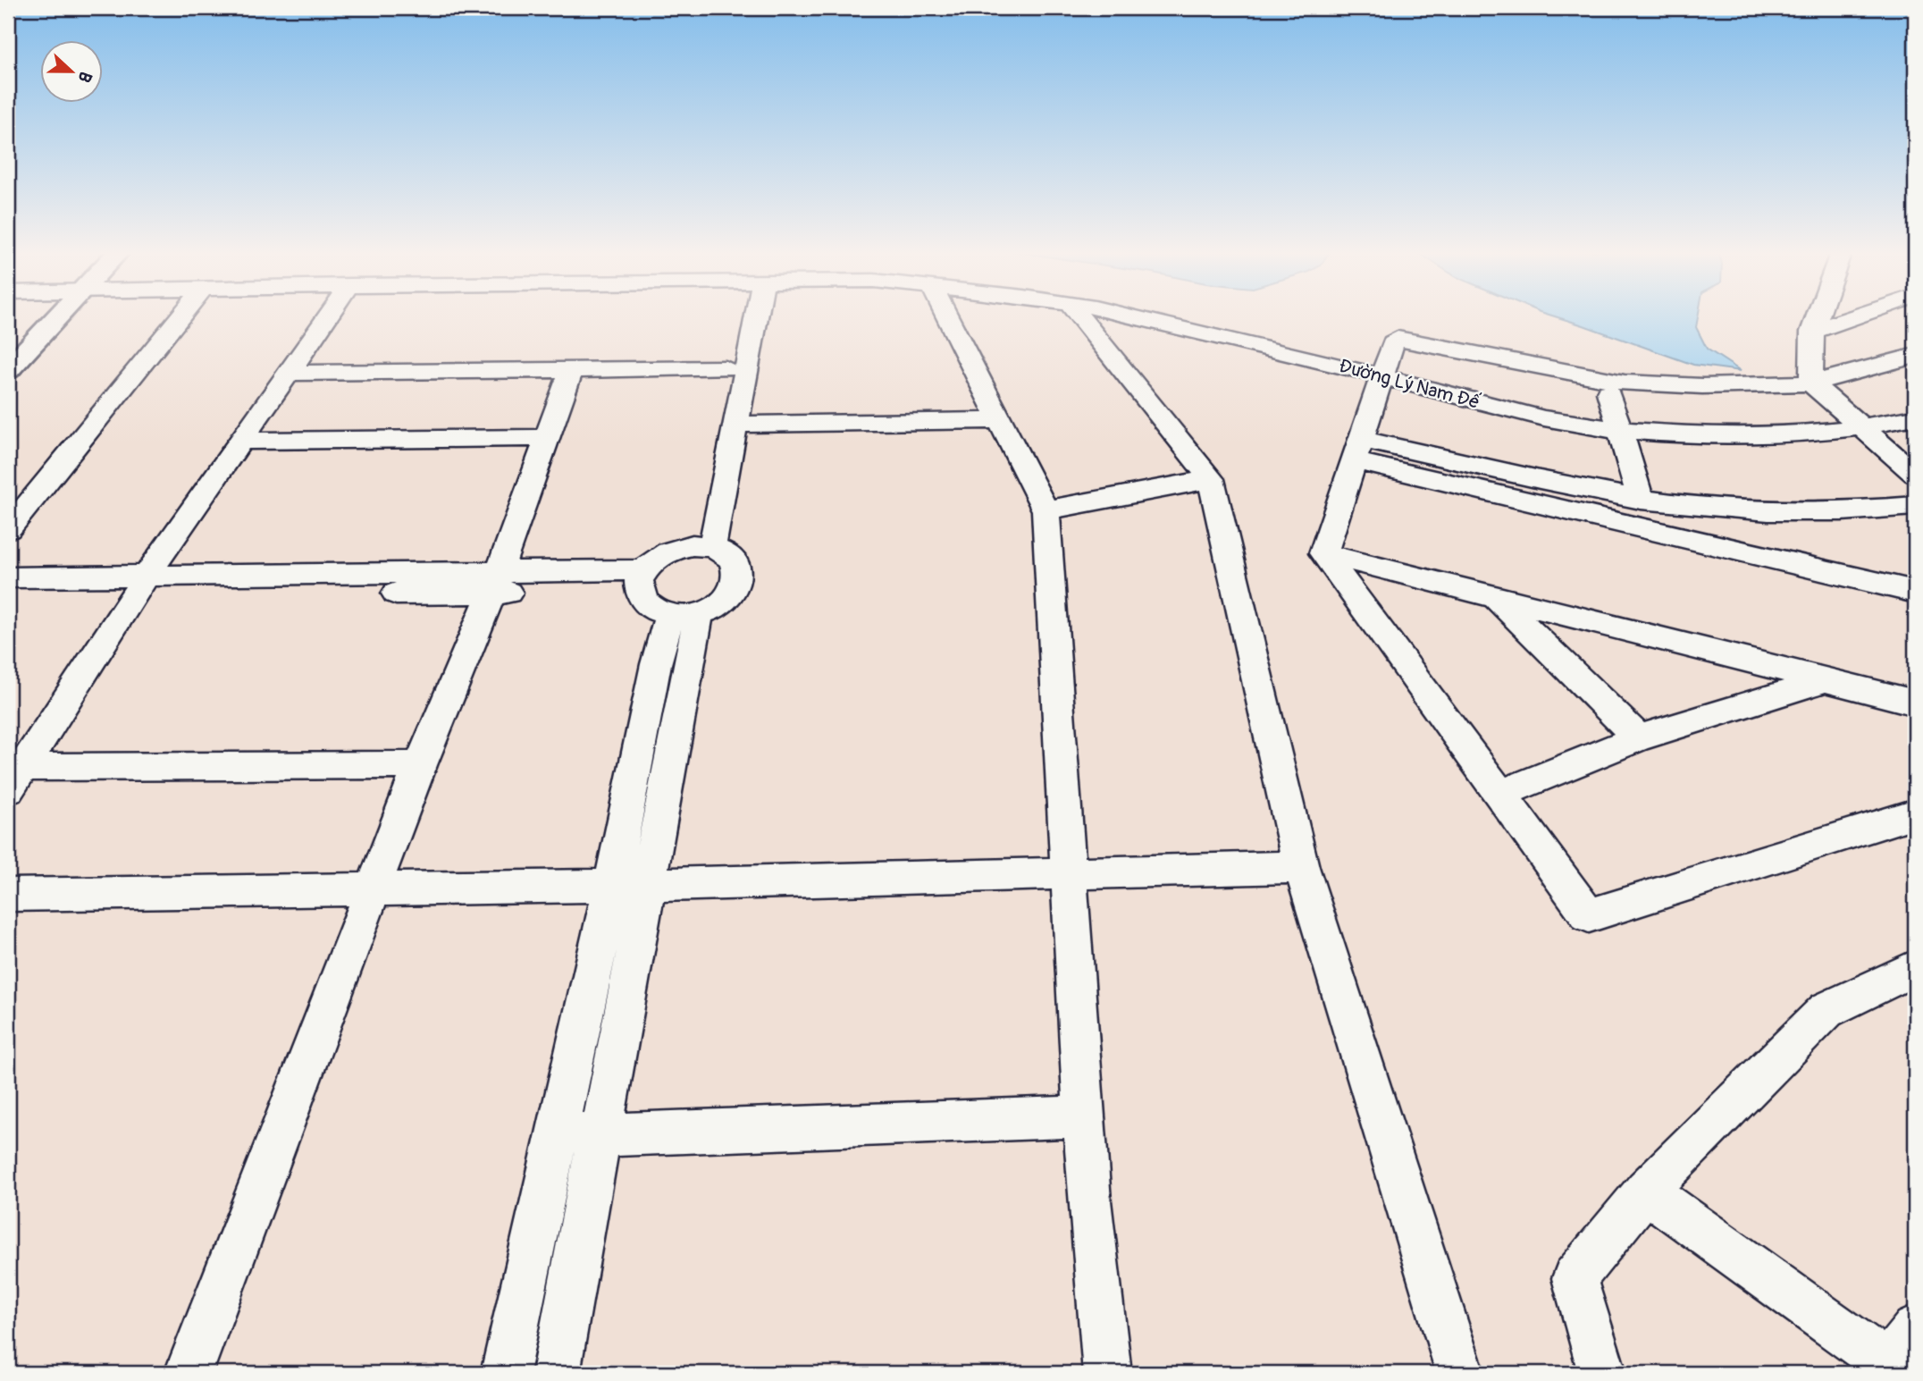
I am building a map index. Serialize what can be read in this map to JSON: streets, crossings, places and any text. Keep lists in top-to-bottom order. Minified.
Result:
{"streets":{"street":["Đường Lý Nam Đế"]},"north":"right"}
